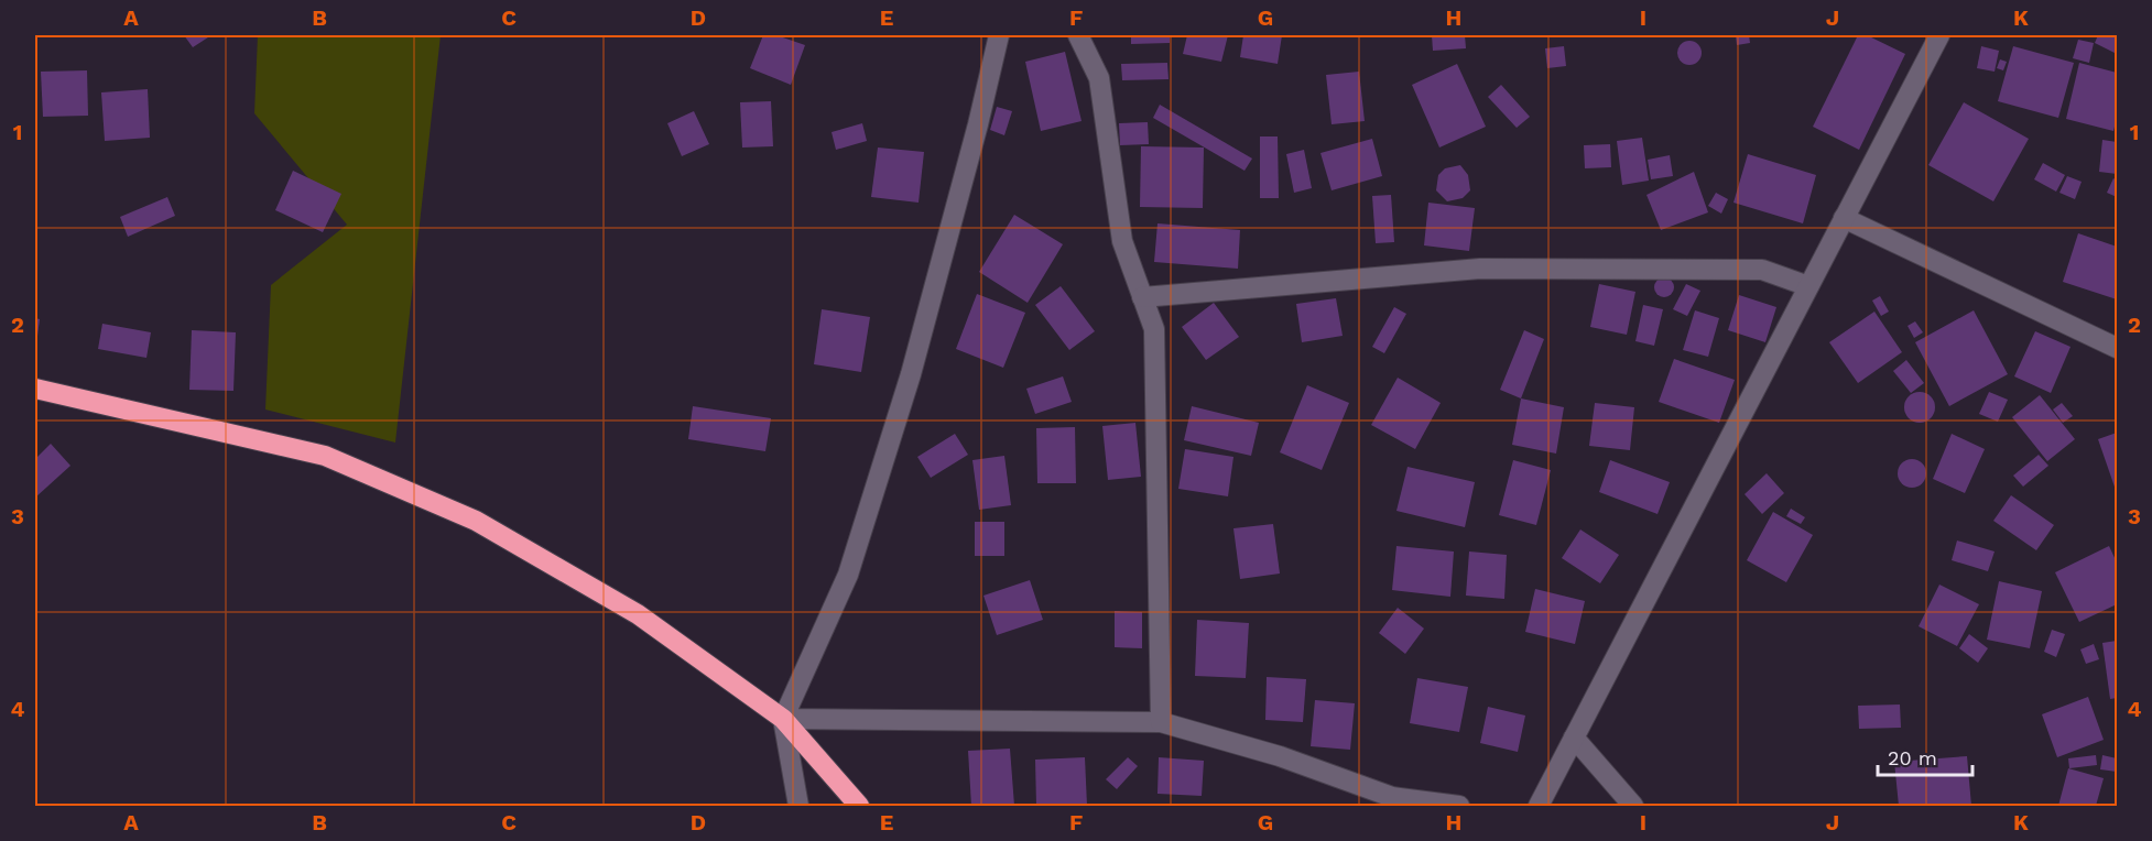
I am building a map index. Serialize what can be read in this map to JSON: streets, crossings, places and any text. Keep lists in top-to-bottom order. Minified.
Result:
{"scale_bar":"20 m","grid":{"columns":["A","B","C","D","E","F","G","H","I","J","K"],"rows":["1","2","3","4"]}}
